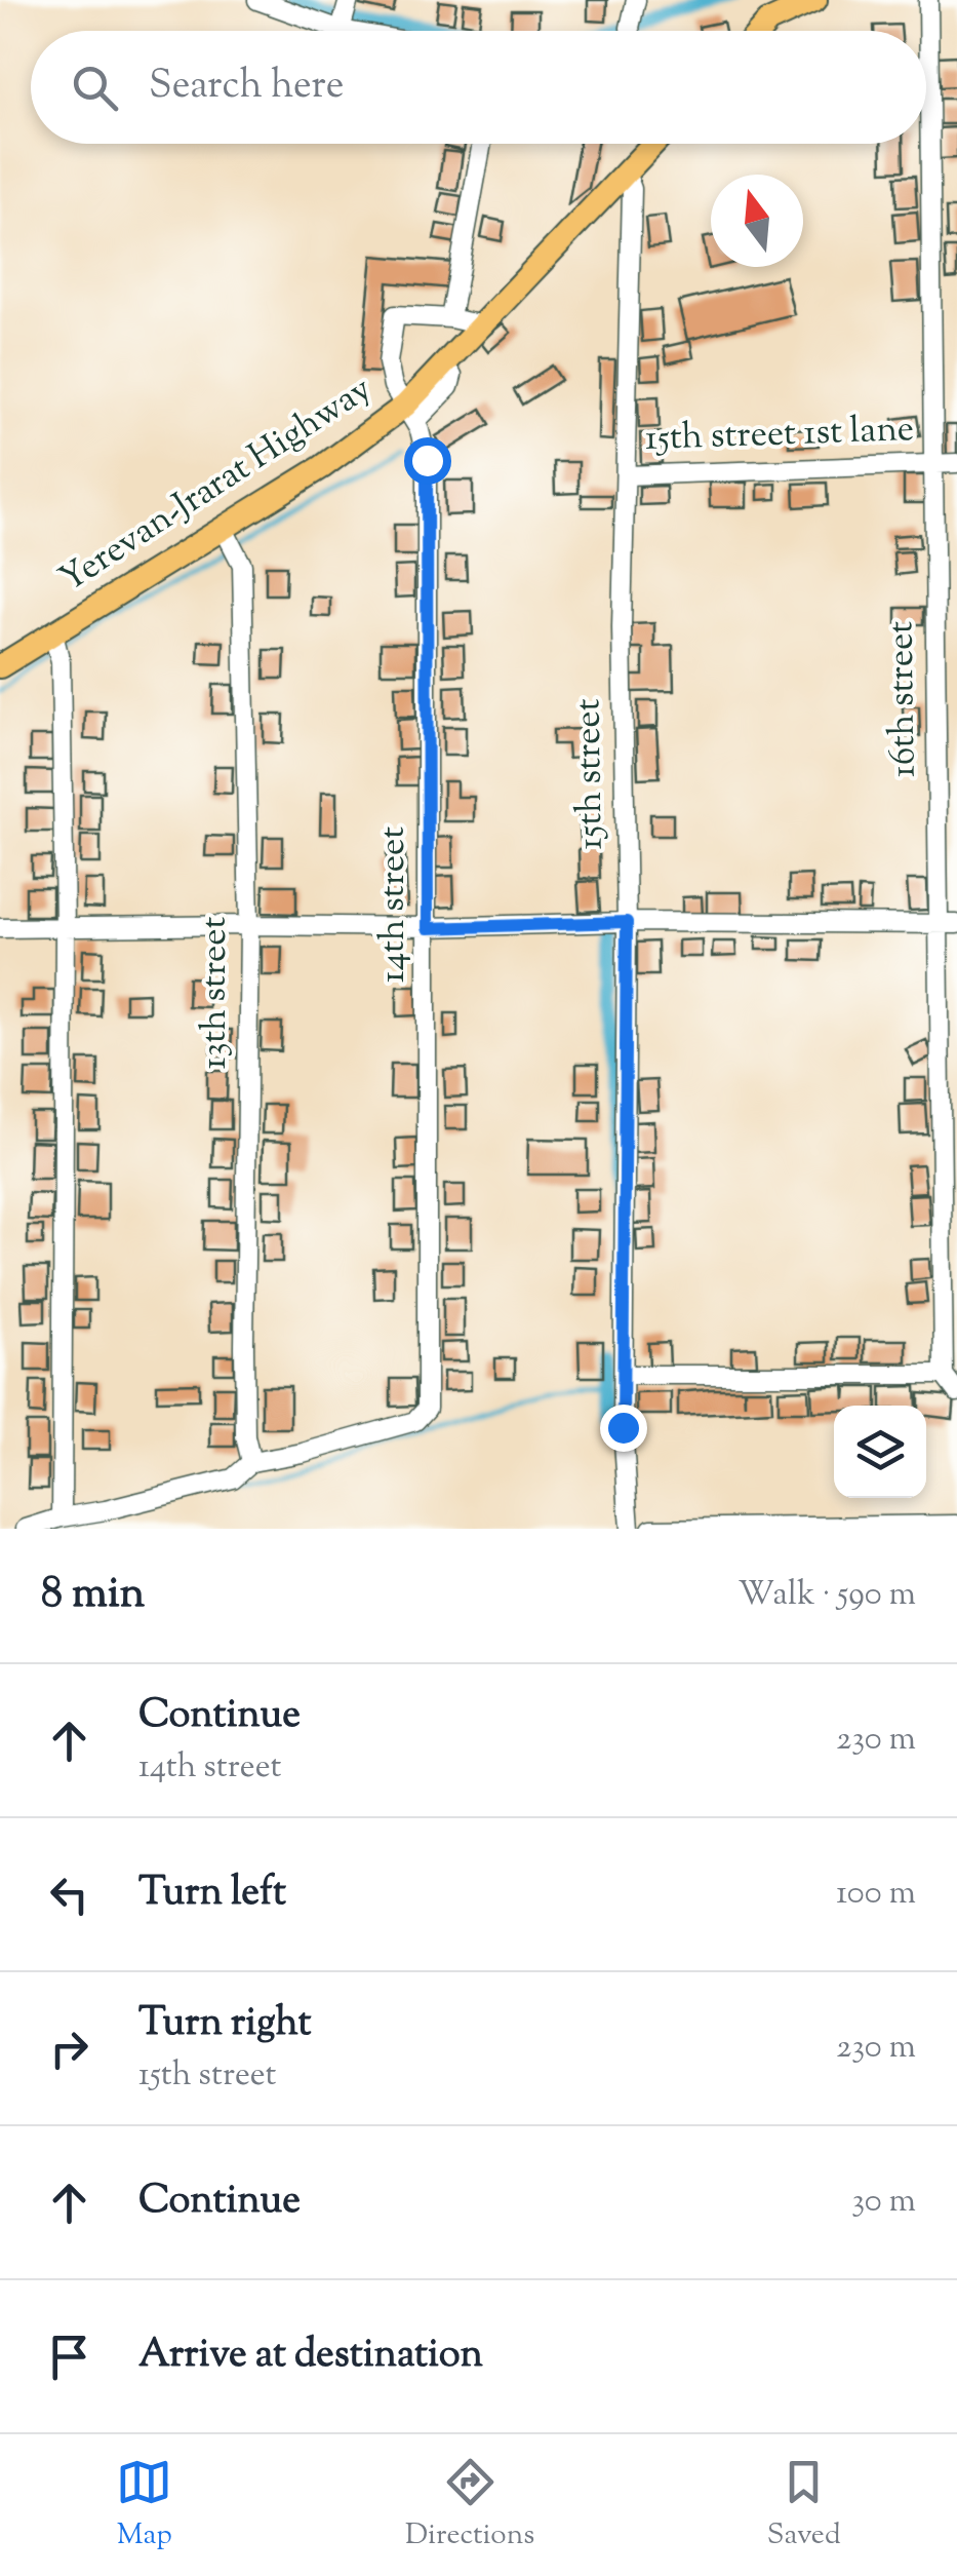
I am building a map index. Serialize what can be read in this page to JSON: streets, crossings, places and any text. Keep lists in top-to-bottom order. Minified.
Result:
{"streets":{"main road":["Yerevan-Jrarat Highway"],"street":["15th street 1st lane","16th street","15th street","14th street","13th street"]},"crossings":[["15th street 1st lane","16th street"],["15th street 1st lane","15th street"],["Yerevan-Jrarat Highway","15th street"],["Yerevan-Jrarat Highway","14th street"],["Yerevan-Jrarat Highway","13th street"],["14th street","13th street"]],"north":"top","page":{"search":"Search here","heading":["8 min","Walk · 590 m"],"list":[["Continue","14th street","230 m"],["Turn left","100 m"],["Turn right","15th street","230 m"],["Continue","30 m"],"Arrive at destination"],"nav":["Map","Directions","Saved"]}}
